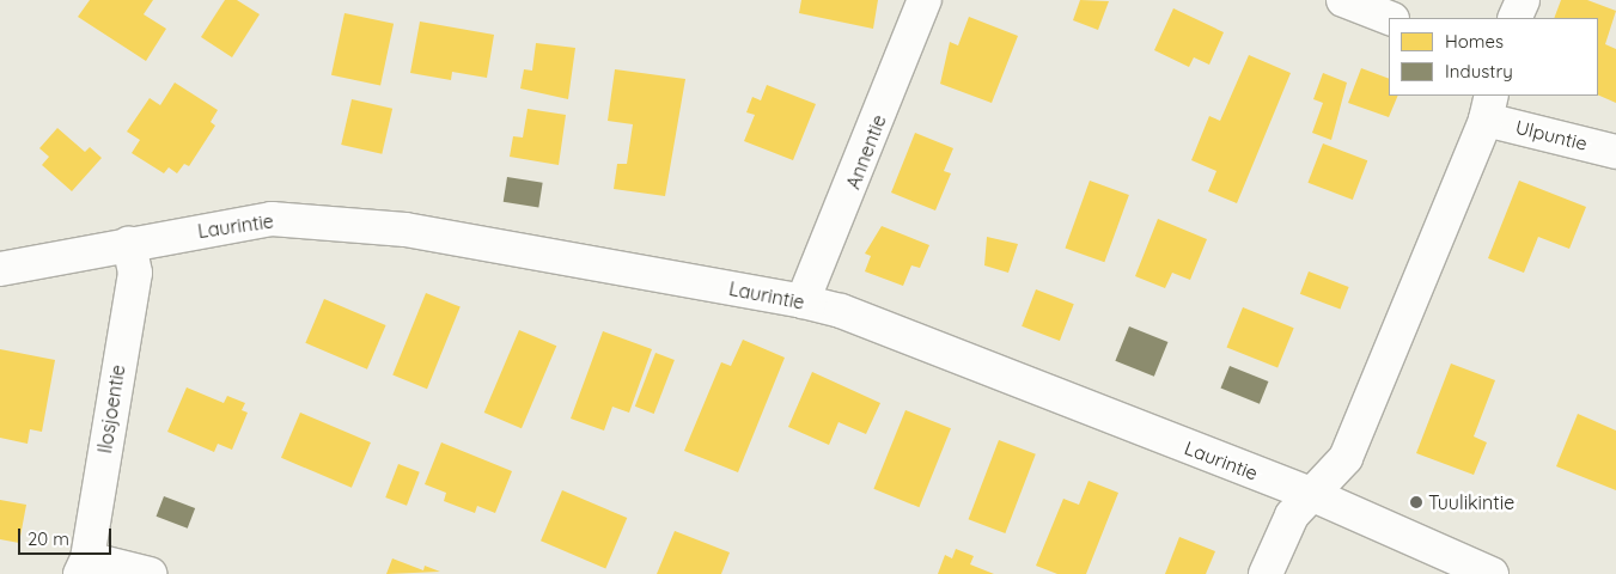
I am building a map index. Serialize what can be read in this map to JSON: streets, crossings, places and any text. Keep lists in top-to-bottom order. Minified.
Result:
{"streets":{"street":["Ulpuntie","Annentie","Laurintie","Ilosjoentie"]},"crossings":[["Annentie","Laurintie"],["Laurintie","Ilosjoentie"]],"places":["Tuulikintie"],"legend":["Homes","Industry"],"scale_bar":"20 m"}
